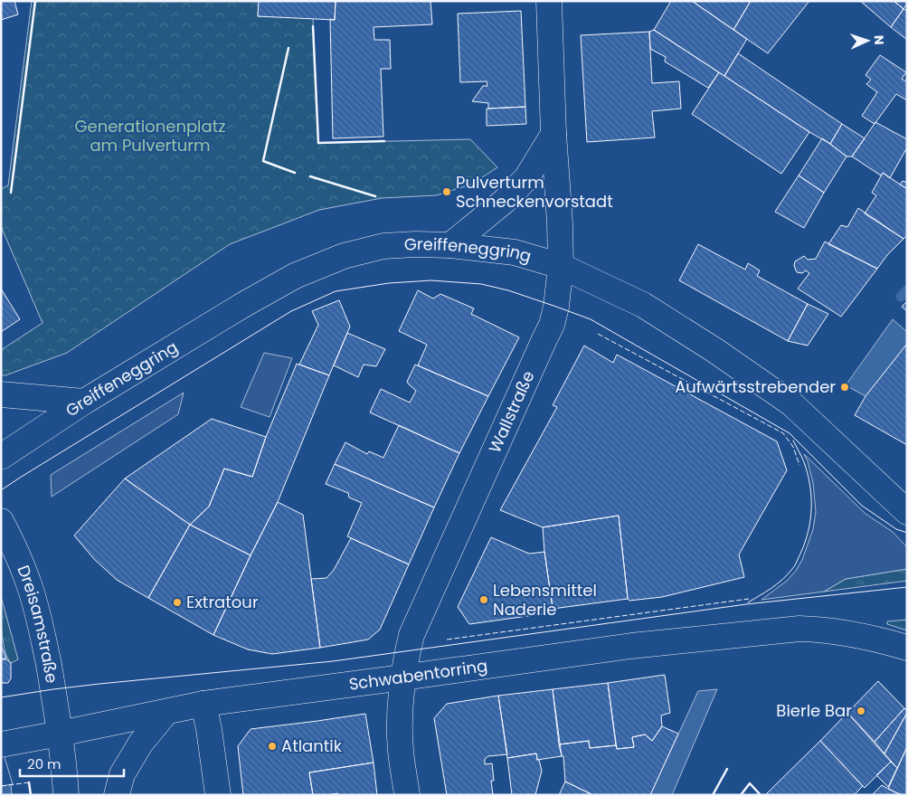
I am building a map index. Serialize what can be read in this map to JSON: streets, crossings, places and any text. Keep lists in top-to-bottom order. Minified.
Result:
{"streets":{"main road":["Greiffeneggring","Wallstraße","Dreisamstraße","Schwabentorring"]},"crossings":[["Greiffeneggring","Wallstraße"],["Wallstraße","Schwabentorring"],["Dreisamstraße","Schwabentorring"]],"parks":["Generationenplatz am Pulverturm"],"places":["Pulverturm Schneckenvorstadt","Aufwärtsstrebender","Lebensmittel Naderie","Extratour","Bierle Bar","Atlantik"],"scale_bar":"20 m","north":"right"}
